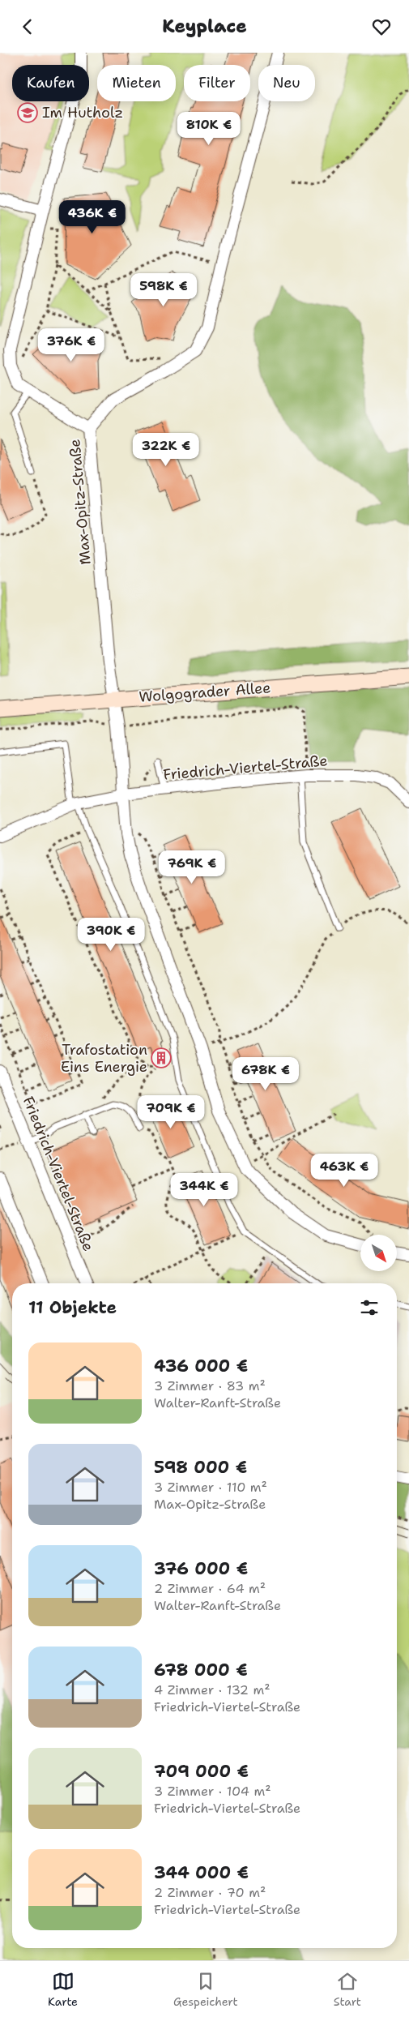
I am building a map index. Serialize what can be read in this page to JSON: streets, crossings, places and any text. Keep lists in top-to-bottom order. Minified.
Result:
{"streets":{"main road":["Wolgograder Allee"],"street":["Max-Opitz-Straße","Friedrich-Viertel-Straße"]},"crossings":[["Max-Opitz-Straße","Wolgograder Allee"]],"places":{"school or university":["Im Hutholz"],"building":["Trafostation Eins Energie"]},"north":"bottom right","page":{"header":"Keyplace","chip":["Kaufen","Mieten","Filter","Neu"],"price":["810K €","436K €","598K €","376K €","322K €","769K €","390K €","678K €","709K €","463K €","344K €"],"heading":"11 Objekte","list":[{"name":"436 000 €","note":"3 Zimmer · 83 m² · Walter-Ranft-Straße"},{"name":"598 000 €","note":"3 Zimmer · 110 m² · Max-Opitz-Straße"},{"name":"376 000 €","note":"2 Zimmer · 64 m² · Walter-Ranft-Straße"},{"name":"678 000 €","note":"4 Zimmer · 132 m² · Friedrich-Viertel-Straße"},{"name":"709 000 €","note":"3 Zimmer · 104 m² · Friedrich-Viertel-Straße"},{"name":"344 000 €","note":"2 Zimmer · 70 m² · Friedrich-Viertel-Straße"}],"tabs":["Karte","Gespeichert","Start"]}}
